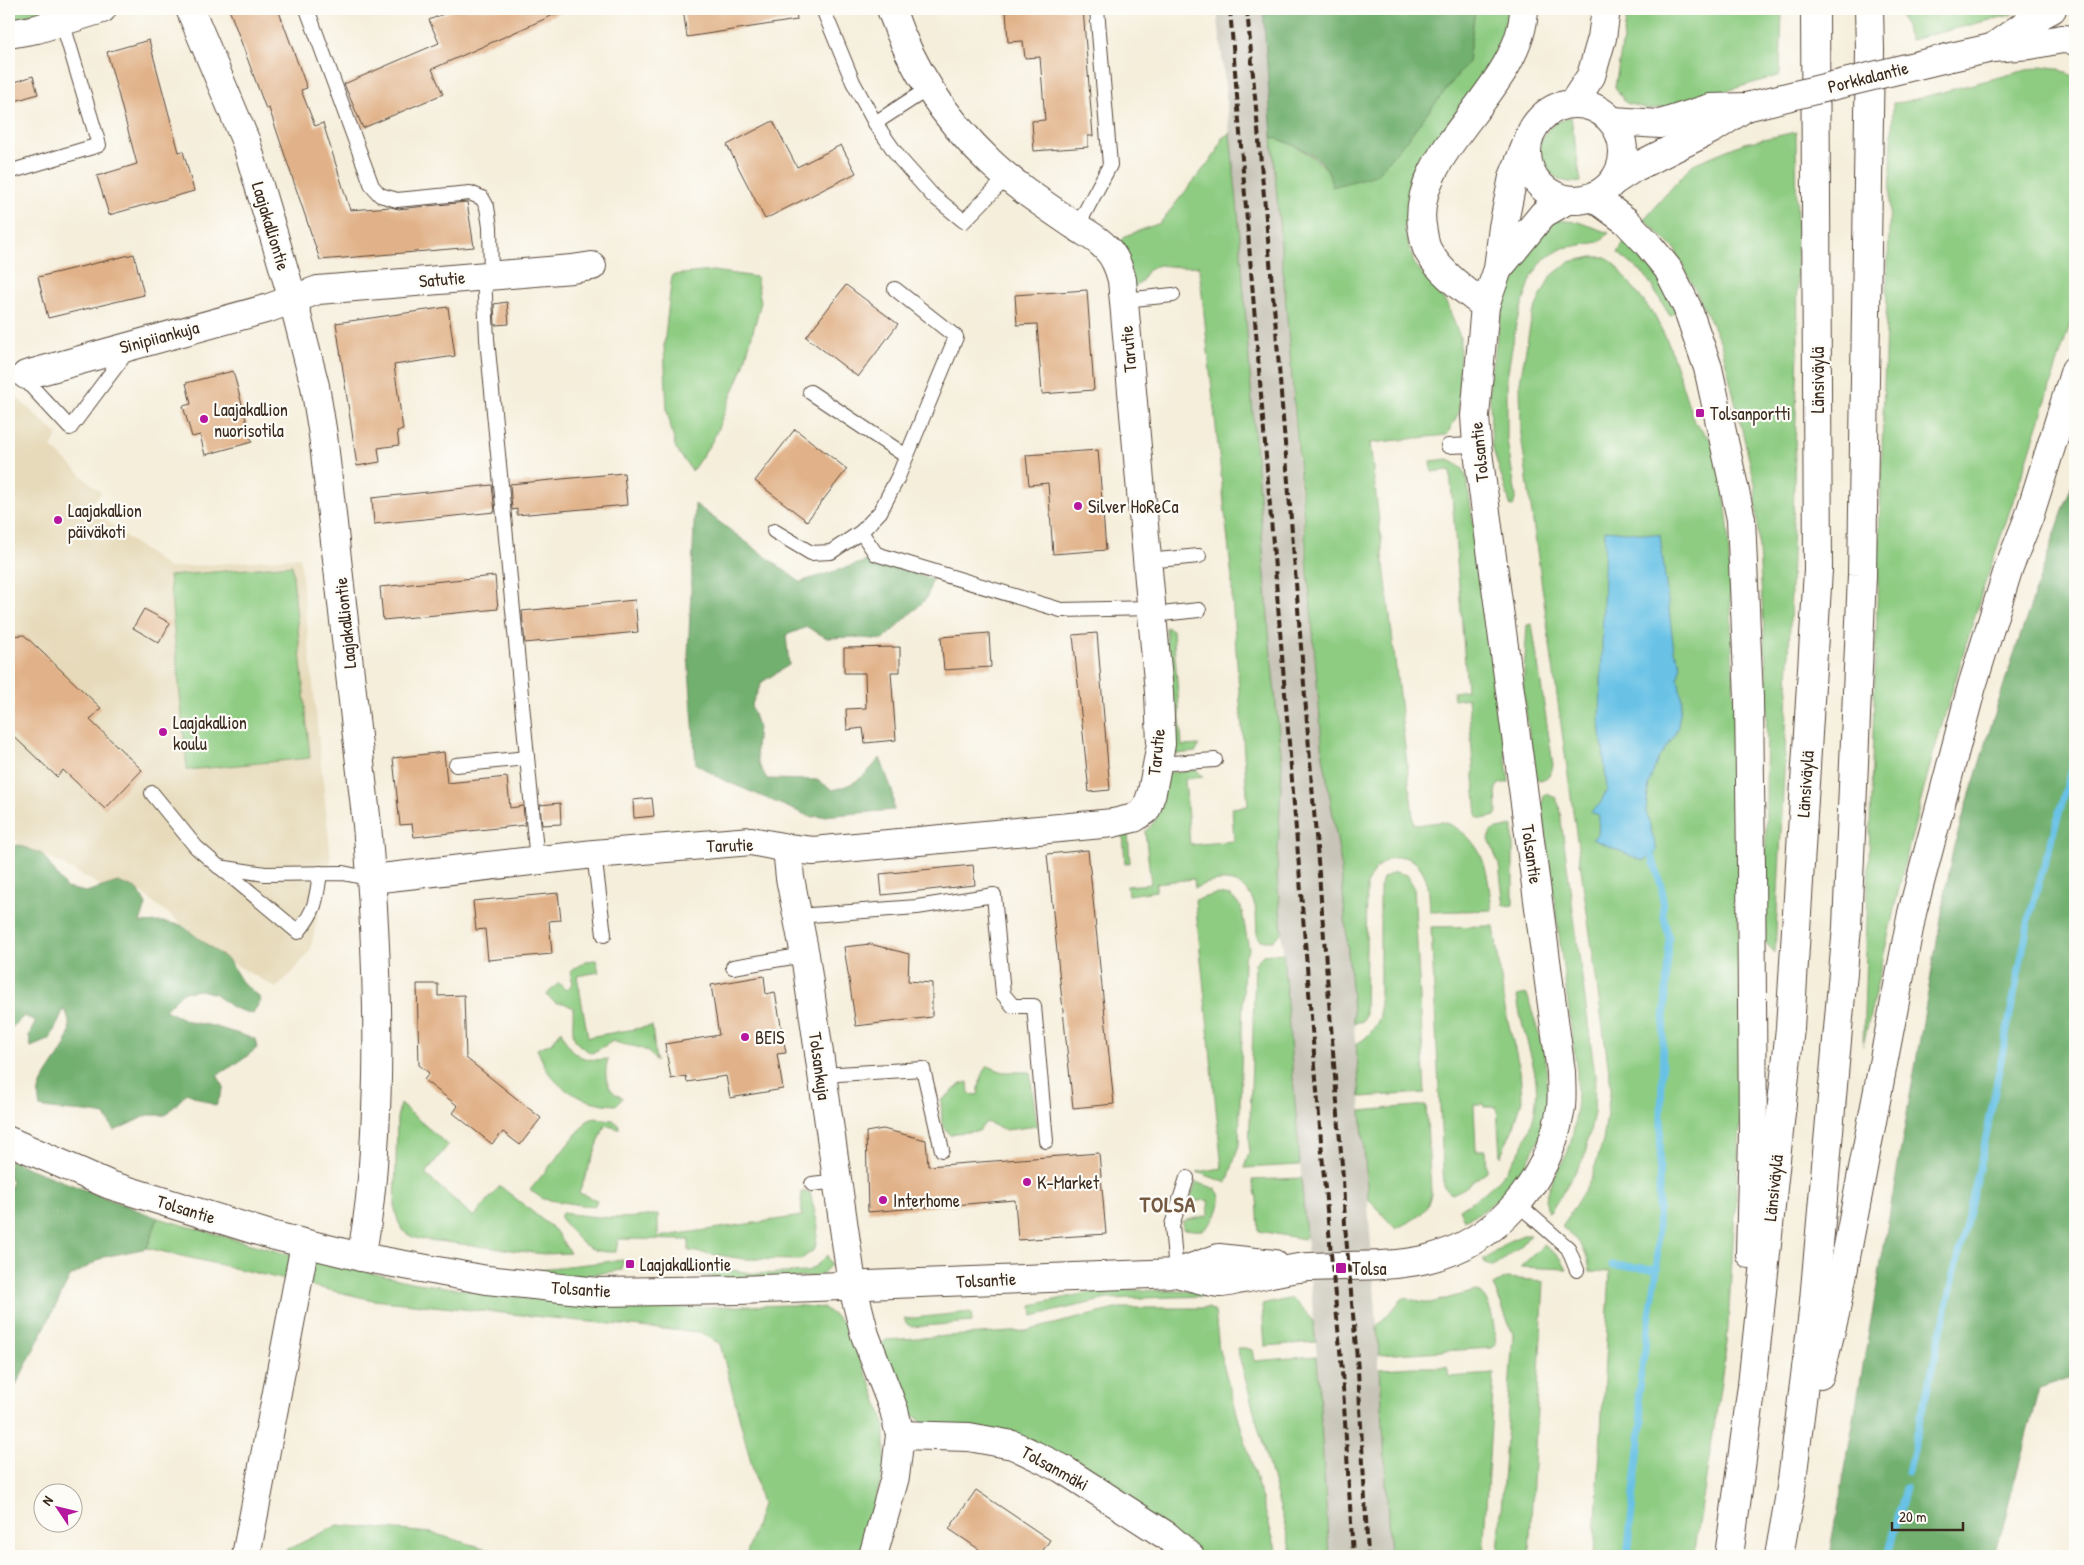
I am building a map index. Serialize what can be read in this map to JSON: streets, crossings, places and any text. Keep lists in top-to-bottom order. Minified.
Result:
{"streets":{"main road":["Porkkalantie","Laajakalliontie","Satutie","Sinipiiankuja","Tarutie","Länsiväylä","Tolsantie","Tolsankuja","Tolsanmäki"]},"crossings":[["Porkkalantie","Tolsantie"],["Laajakalliontie","Satutie"],["Laajakalliontie","Sinipiiankuja"],["Laajakalliontie","Tarutie"],["Laajakalliontie","Tolsantie"],["Satutie","Sinipiiankuja"],["Tarutie","Tolsankuja"],["Tolsantie","Tolsankuja"],["Tolsankuja","Tolsanmäki"]],"districts":["TOLSA"],"places":{"transit":["Tolsanportti","Laajakalliontie","Tolsa"],"other":["Laajakallion nuorisotila","Silver HoReCa","Laajakallion päiväkoti","Laajakallion koulu","BEIS","K-Market","Interhome"]},"scale_bar":"20 m","north":"top left"}
